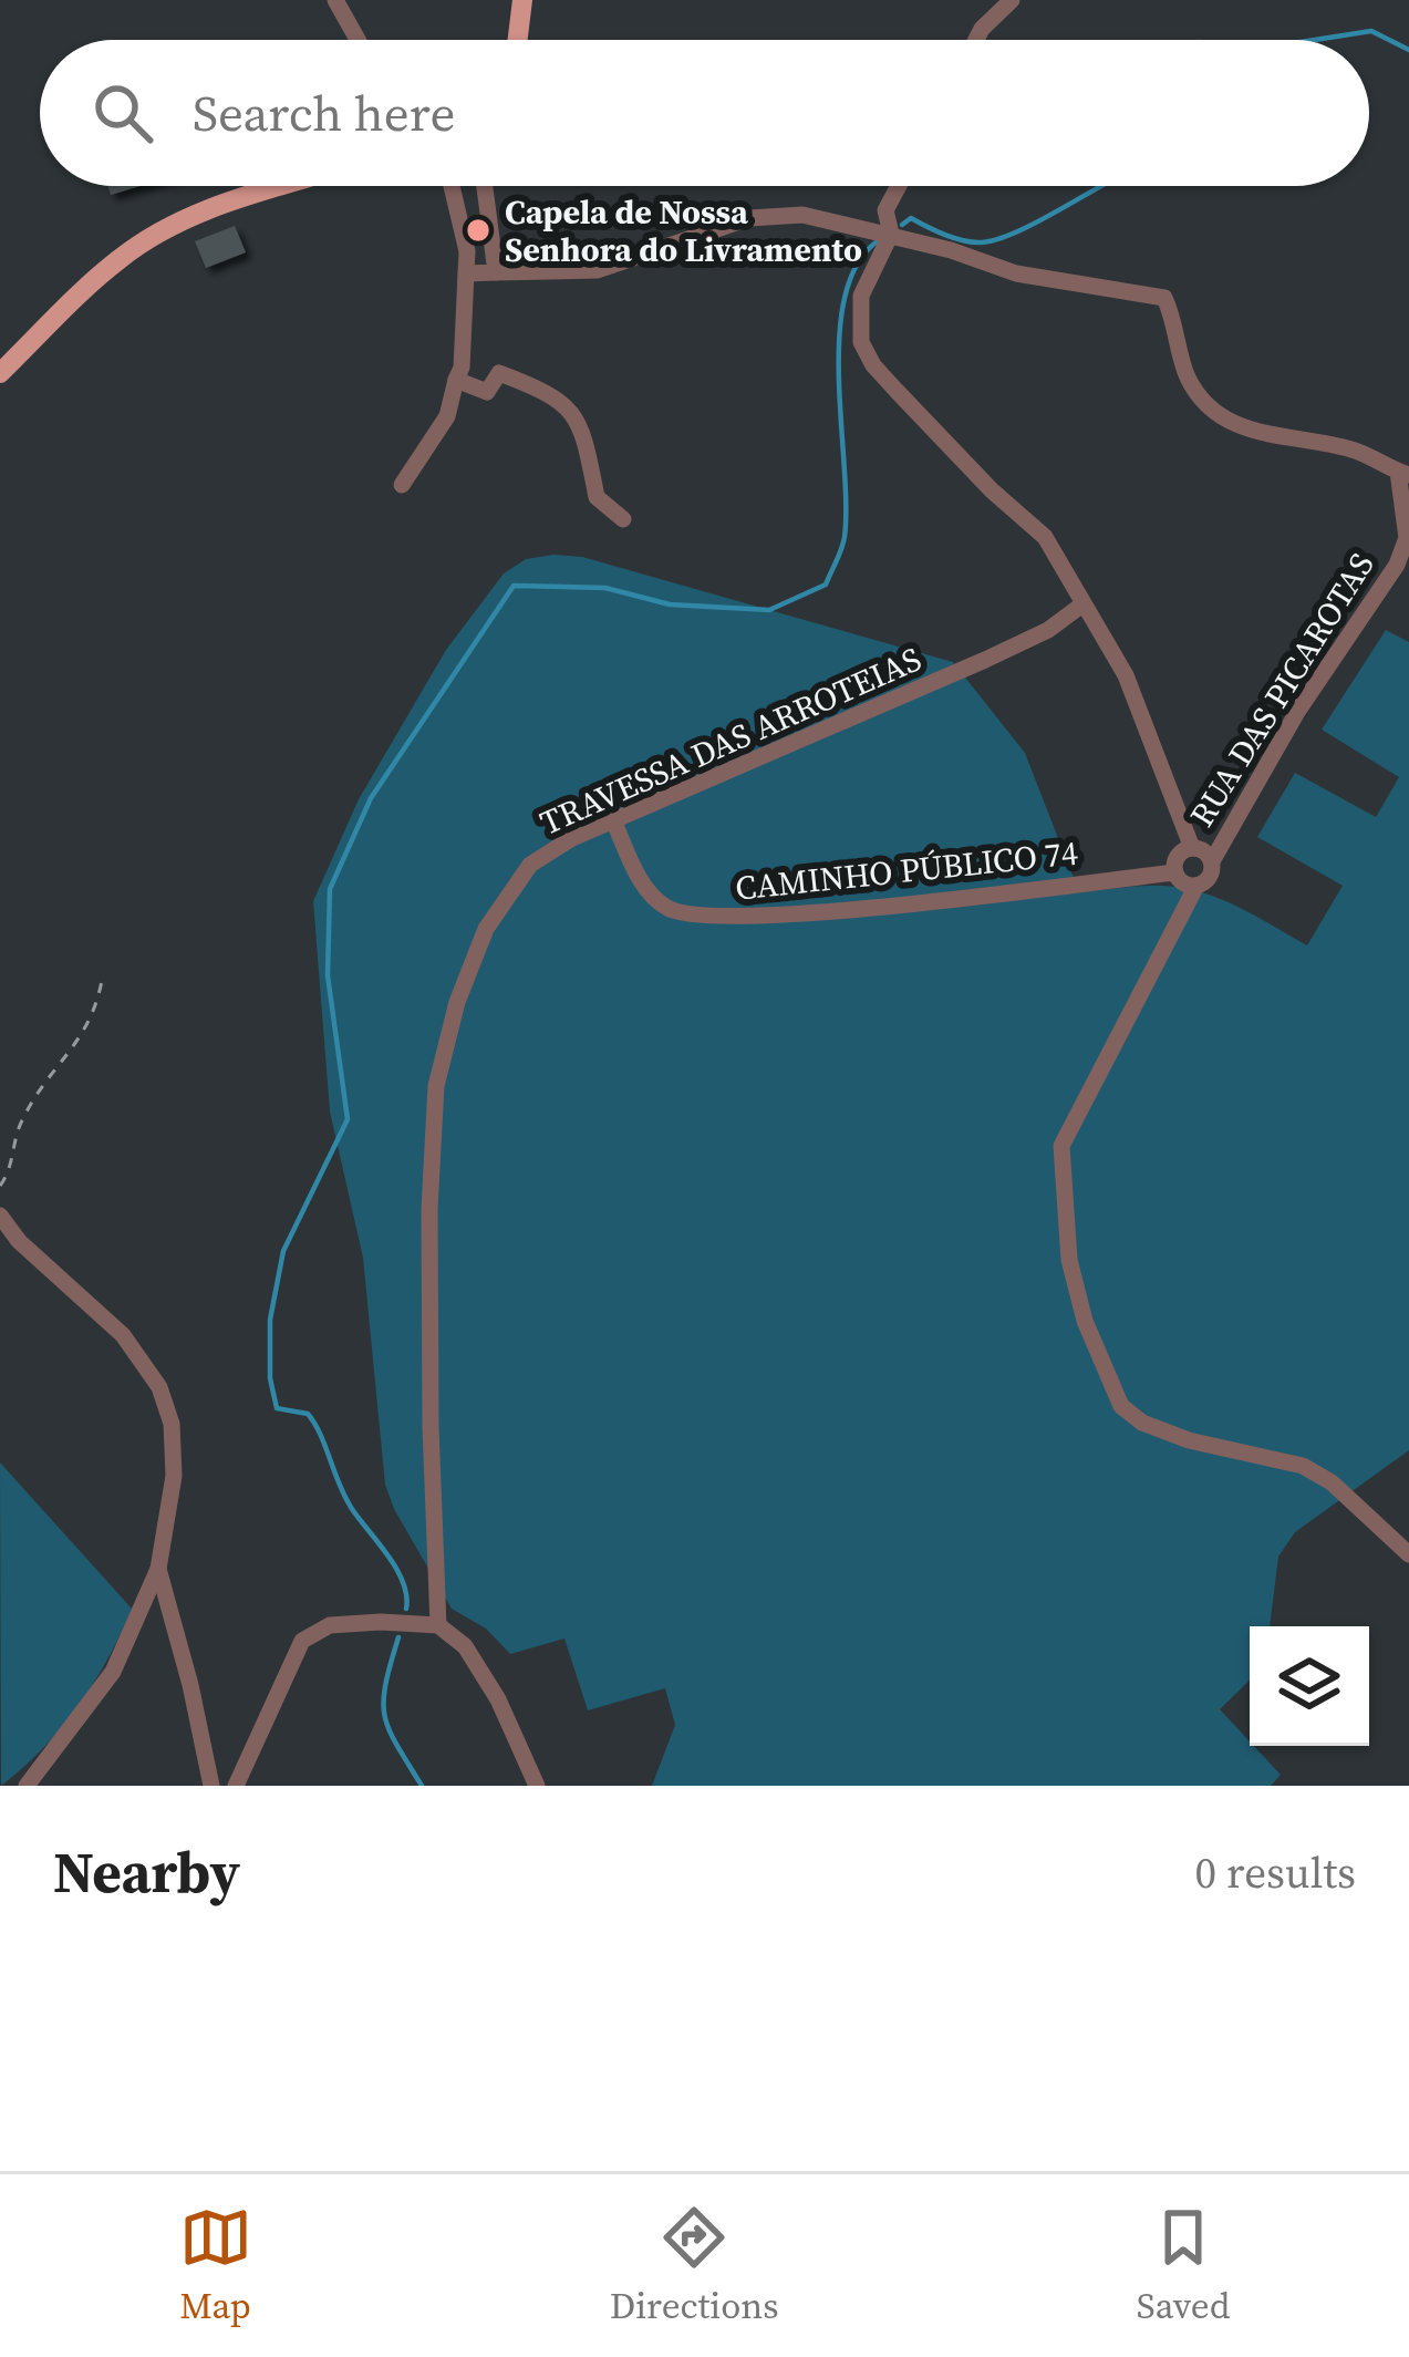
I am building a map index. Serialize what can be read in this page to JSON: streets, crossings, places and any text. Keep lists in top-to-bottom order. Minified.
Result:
{"streets":{"street":["RUA DAS PICAROTAS","TRAVESSA DAS ARROTEIAS","CAMINHO PÚBLICO 74"]},"crossings":[["RUA DAS PICAROTAS","CAMINHO PÚBLICO 74"],["TRAVESSA DAS ARROTEIAS","CAMINHO PÚBLICO 74"]],"places":["Capela de Nossa Senhora do Livramento"],"page":{"search":"Search here","heading":["Nearby","0 results"],"nav":["Map","Directions","Saved"]}}
